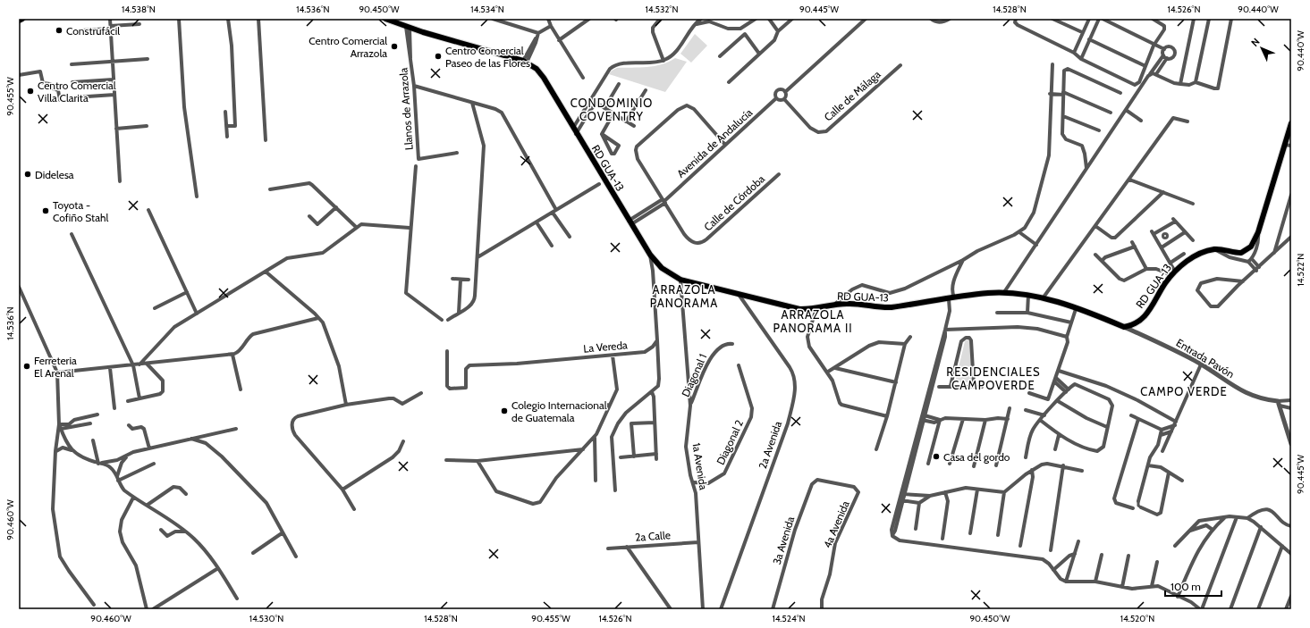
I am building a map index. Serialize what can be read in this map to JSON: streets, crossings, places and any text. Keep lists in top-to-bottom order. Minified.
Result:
{"streets":{"main road":["RD GUA-13"],"street":["Calle de Málaga","Llanos de Arrazola","Avenida de Andalucía","Calle de Córdoba","La Vereda","Entrada Pavón","Diagonal 1","Diagonal 2","2a Avenida","1a Avenida","4a Avenida","2a Calle","3a Avenida"]},"crossings":[["Calle de Málaga","Avenida de Andalucía"],["Llanos de Arrazola","RD GUA-13"],["Avenida de Andalucía","RD GUA-13"],["Avenida de Andalucía","Calle de Córdoba"],["RD GUA-13","Entrada Pavón"],["RD GUA-13","2a Avenida"],["RD GUA-13","1a Avenida"],["Diagonal 1","1a Avenida"],["Diagonal 2","1a Avenida"],["1a Avenida","2a Calle"],["4a Avenida","3a Avenida"]],"districts":["CONDOMINIO COVENTRY","ARRAZOLA PANORAMA","ARRAZOLA PANORAMA II","RESIDENCIALES CAMPOVERDE","CAMPO VERDE"],"places":["Construfácil","Centro Comercial Arrazola","Centro Comercial Paseo de las Flores","Centro Comercial Villa Clarita","Didelesa","Toyota - Cofiño Stahl","Ferreteria El Arenal","Colegio Internacional de Guatemala","Casa del gordo"],"scale_bar":"100 m","north":"top left","coordinates":["14.538°N","14.536°N","90.450°W","14.534°N","14.532°N","90.445°W","14.528°N","14.526°N","90.440°W","90.455°W","14.522°N","90.460°W","14.530°N","14.524°N","14.520°N"]}
